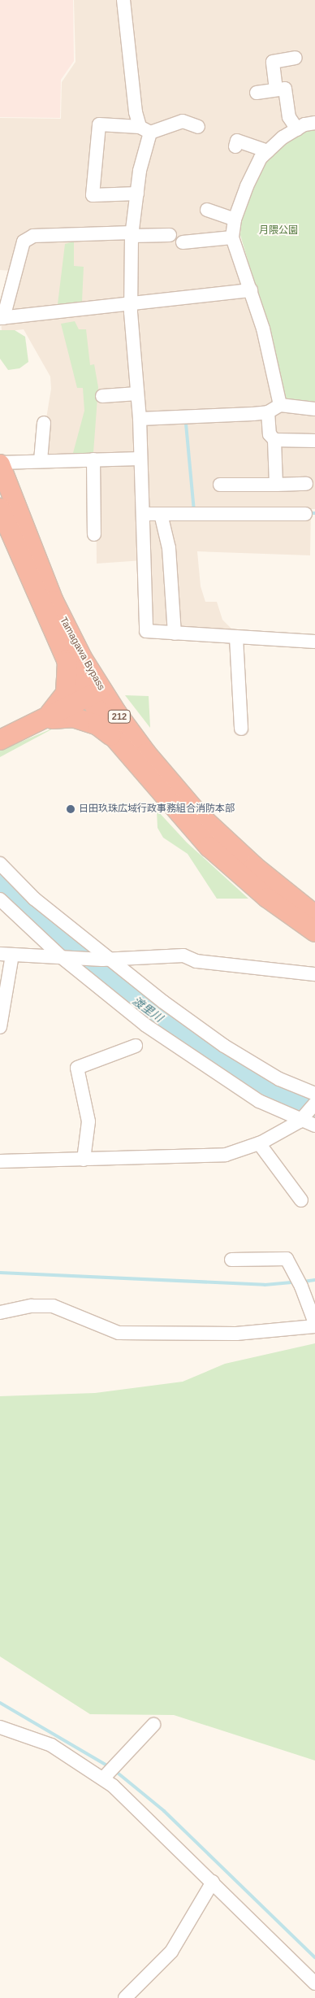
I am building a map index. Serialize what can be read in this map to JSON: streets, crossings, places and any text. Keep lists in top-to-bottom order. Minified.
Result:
{"streets":{"highway":["Tamagawa Bypass","212"]},"water":["渡里川"],"parks":["月隈公園"],"places":["日田玖珠広域行政事務組合消防本部"]}
